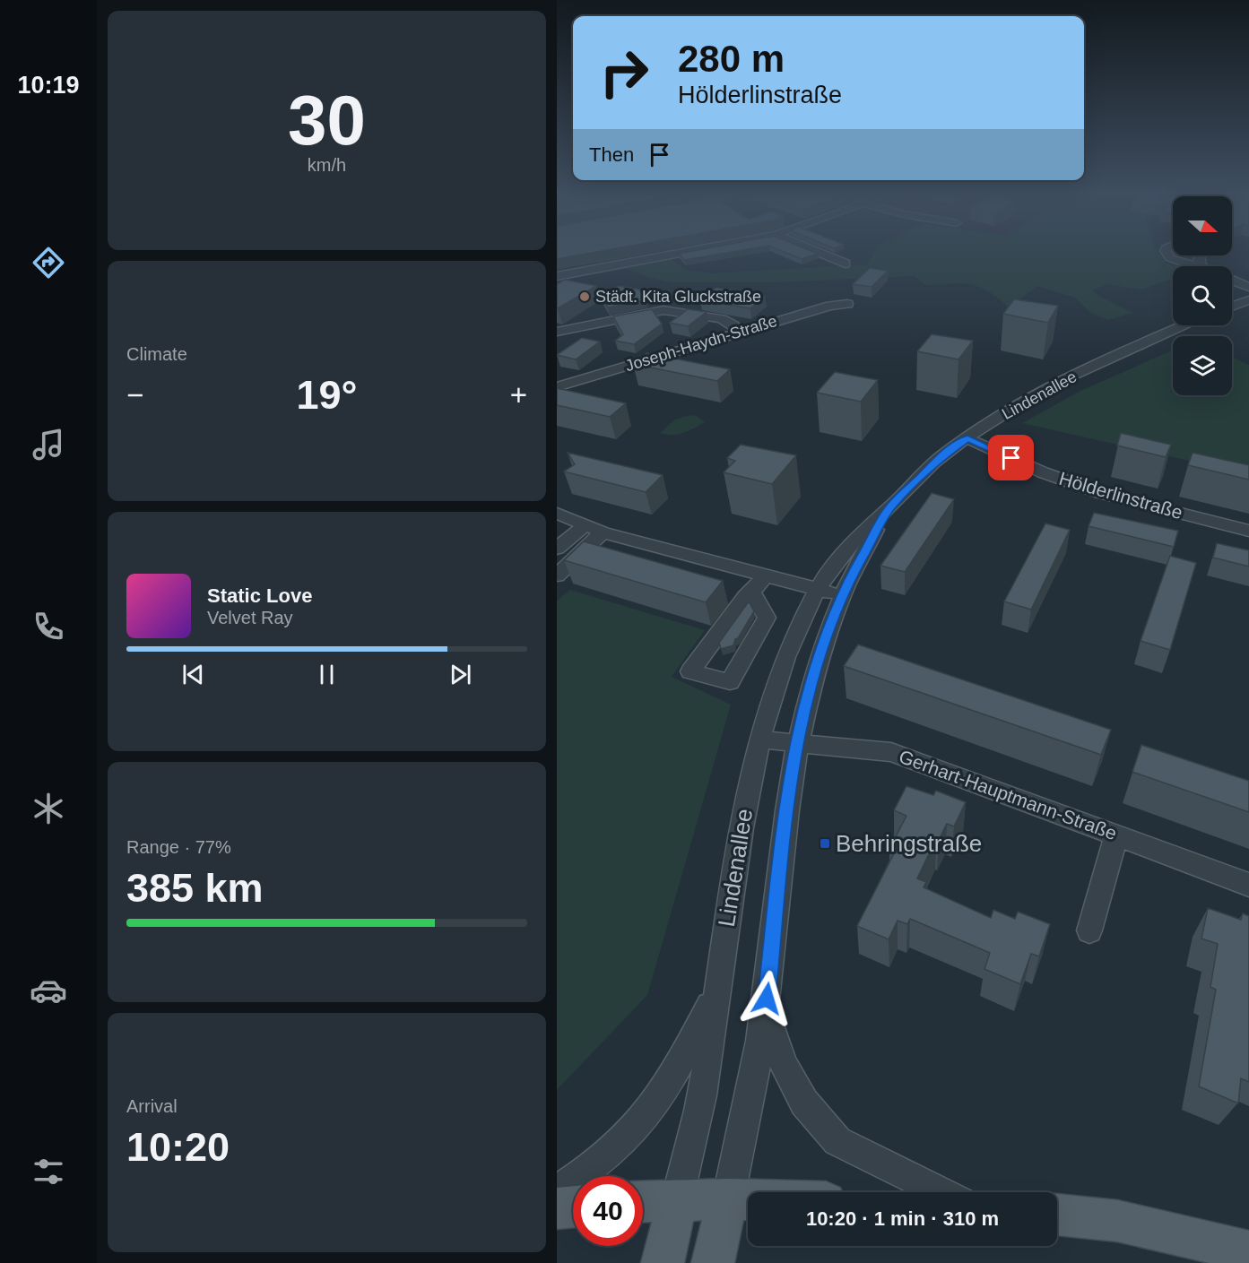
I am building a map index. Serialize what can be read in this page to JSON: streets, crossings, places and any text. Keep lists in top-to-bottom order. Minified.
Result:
{"streets":{"main road":["Lindenallee"],"street":["Joseph-Haydn-Straße","Hölderlinstraße","Gerhart-Hauptmann-Straße"]},"crossings":[["Lindenallee","Hölderlinstraße"],["Lindenallee","Gerhart-Hauptmann-Straße"]],"places":{"other":["Städt. Kita Gluckstraße"],"transit":["Behringstraße"]},"north":"right","page":{"tabs":"10:19","tile":[["30","km/h"],"Climate",["Range · 77%","385 km"],["Arrival","10:20"]],"turn":["280 m","Hölderlinstraße"],"then":"Then","heat":["−","19°","+"],"song":["Static Love","Velvet Ray"],"limit":"40","trip":"10:20 · 1 min · 310 m"}}
